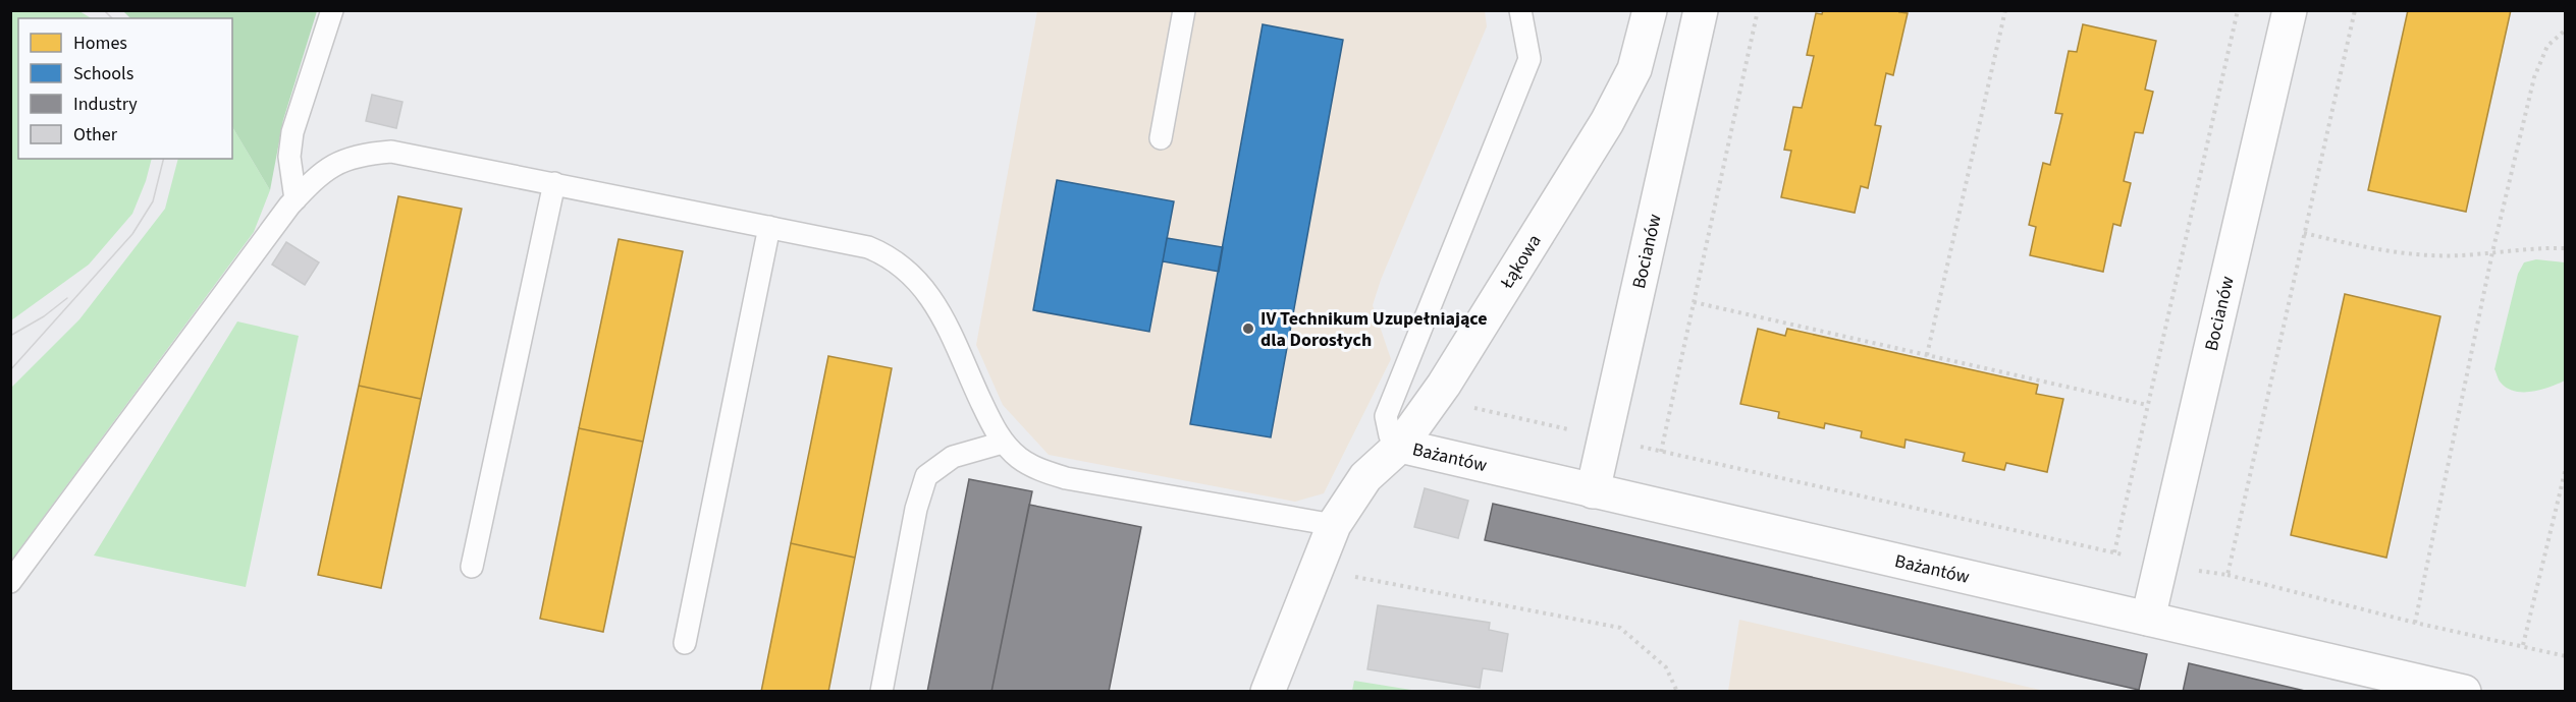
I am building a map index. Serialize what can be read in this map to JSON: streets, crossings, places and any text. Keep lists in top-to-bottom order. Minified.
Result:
{"streets":{"street":["Bocianów","Łąkowa","Bażantów"]},"crossings":[["Bocianów","Bażantów"],["Łąkowa","Bażantów"]],"places":["IV Technikum Uzupełniające dla Dorosłych"],"legend":["Homes","Schools","Industry","Other"]}
